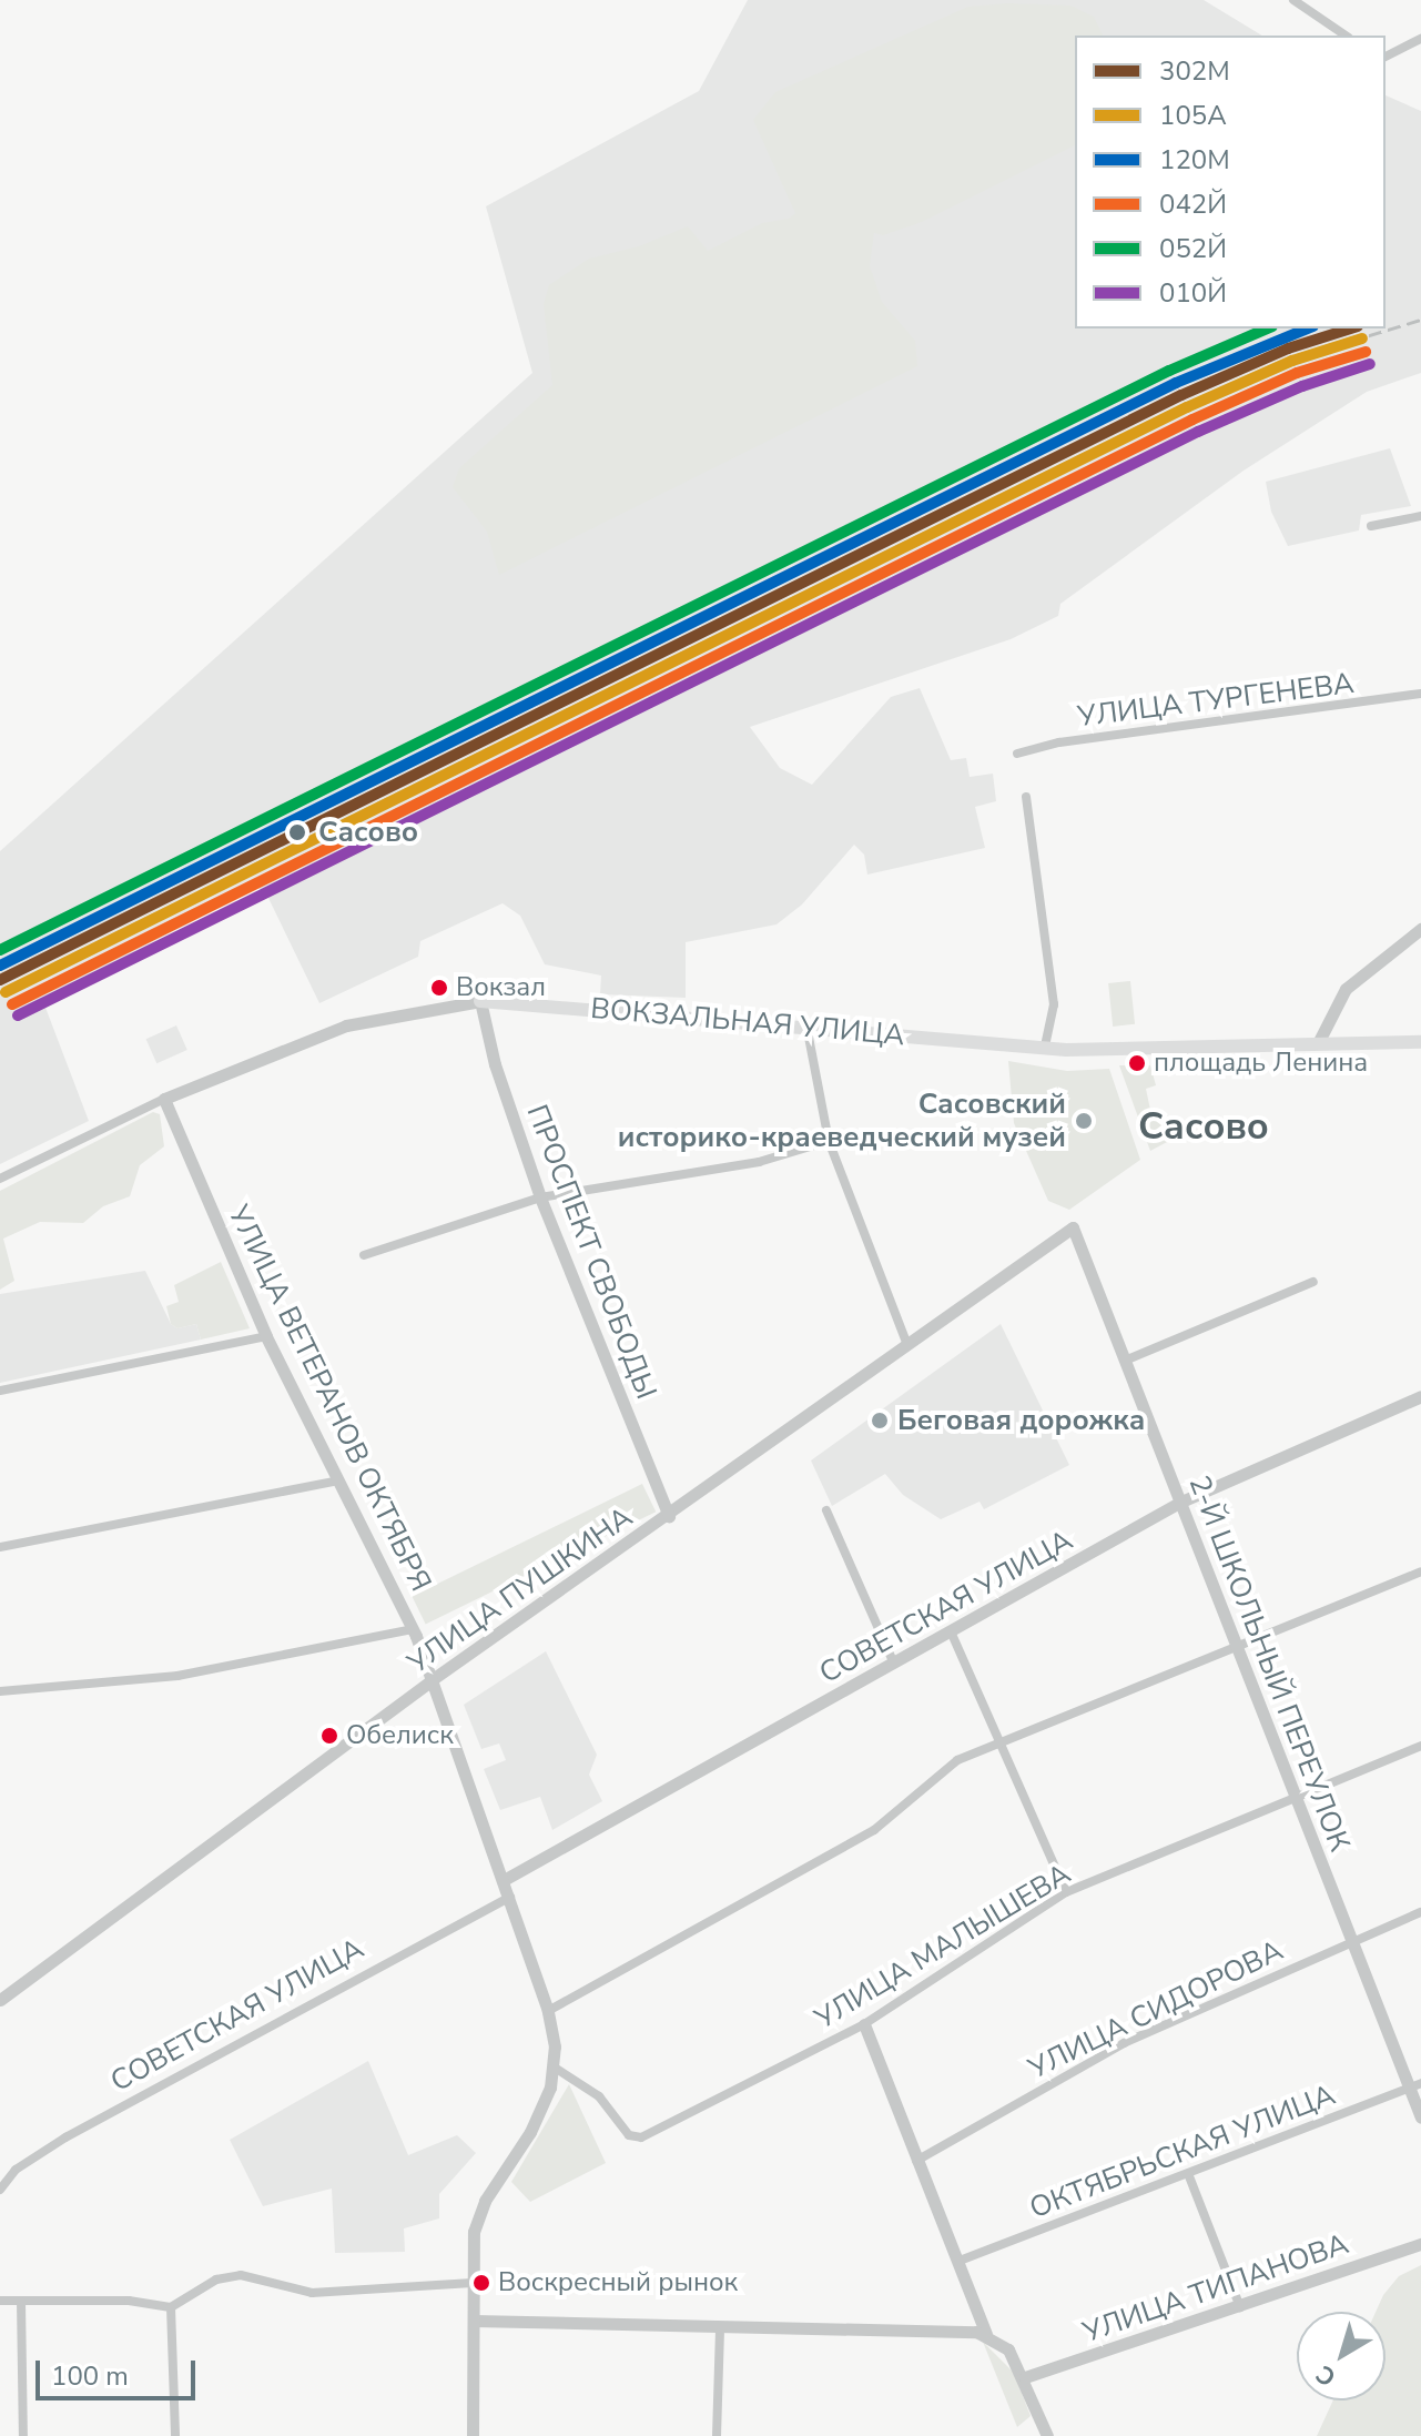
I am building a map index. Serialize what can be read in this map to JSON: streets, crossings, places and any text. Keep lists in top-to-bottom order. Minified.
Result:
{"streets":{"main road":["ВОКЗАЛЬНАЯ УЛИЦА"],"street":["УЛИЦА ТУРГЕНЕВА","ПРОСПЕКТ СВОБОДЫ","УЛИЦА ВЕТЕРАНОВ ОКТЯБРЯ","УЛИЦА ПУШКИНА","СОВЕТСКАЯ УЛИЦА","2-Й ШКОЛЬНЫЙ ПЕРЕУЛОК","УЛИЦА МАЛЫШЕВА","УЛИЦА СИДОРОВА","ОКТЯБРЬСКАЯ УЛИЦА","УЛИЦА ТИПАНОВА"]},"crossings":[["ВОКЗАЛЬНАЯ УЛИЦА","ПРОСПЕКТ СВОБОДЫ"],["ВОКЗАЛЬНАЯ УЛИЦА","УЛИЦА ВЕТЕРАНОВ ОКТЯБРЯ"],["ПРОСПЕКТ СВОБОДЫ","УЛИЦА ПУШКИНА"],["УЛИЦА ВЕТЕРАНОВ ОКТЯБРЯ","УЛИЦА ПУШКИНА"],["УЛИЦА ВЕТЕРАНОВ ОКТЯБРЯ","СОВЕТСКАЯ УЛИЦА"],["УЛИЦА ВЕТЕРАНОВ ОКТЯБРЯ","УЛИЦА МАЛЫШЕВА"],["УЛИЦА ПУШКИНА","2-Й ШКОЛЬНЫЙ ПЕРЕУЛОК"],["СОВЕТСКАЯ УЛИЦА","2-Й ШКОЛЬНЫЙ ПЕРЕУЛОК"],["2-Й ШКОЛЬНЫЙ ПЕРЕУЛОК","УЛИЦА МАЛЫШЕВА"],["2-Й ШКОЛЬНЫЙ ПЕРЕУЛОК","УЛИЦА СИДОРОВА"],["2-Й ШКОЛЬНЫЙ ПЕРЕУЛОК","ОКТЯБРЬСКАЯ УЛИЦА"]],"districts":["Сасово"],"places":["Сасово","Вокзал","площадь Ленина","Сасовский историко-краеведческий музей","Беговая дорожка","Обелиск","Воскресный рынок"],"lines":["transit line 302М","transit line 120М","transit line 052Й","transit line 105А","transit line 042Й","transit line 010Й"],"legend":["302М","105А","120М","042Й","052Й","010Й"],"scale_bar":"100 m","north":"bottom left"}
